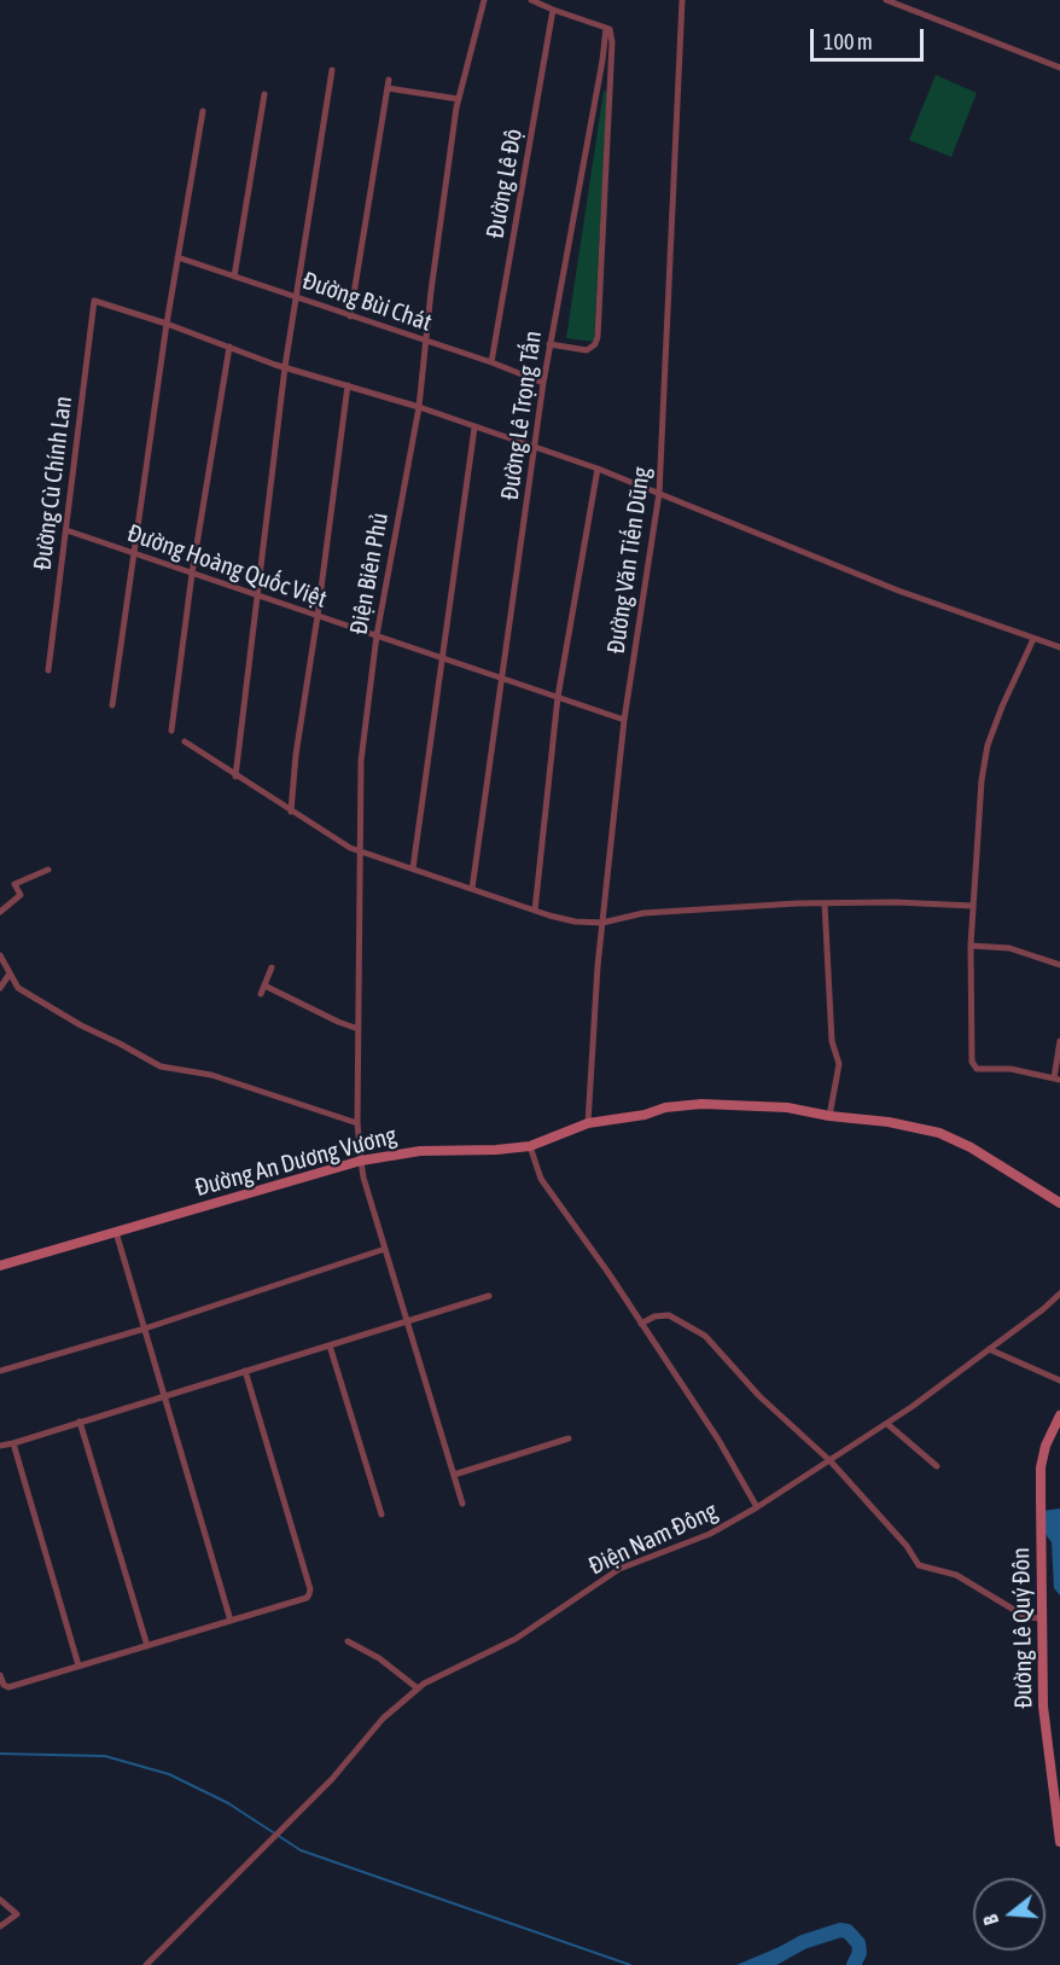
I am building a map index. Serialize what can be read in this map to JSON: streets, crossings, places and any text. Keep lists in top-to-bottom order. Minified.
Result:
{"streets":{"main road":["Đường An Dương Vương","Đường Lê Quý Đôn"],"street":["Đường Lê Độ","Đường Bùi Chát","Đường Lê Trọng Tấn","Đường Cù Chính Lan","Đường Văn Tiến Dũng","Đường Hoàng Quốc Việt","Điện Biên Phủ","Điện Nam Đông"]},"crossings":[["Đường Lê Độ","Đường Bùi Chát"],["Đường Bùi Chát","Đường Lê Trọng Tấn"],["Đường Bùi Chát","Điện Biên Phủ"],["Đường Lê Trọng Tấn","Đường Hoàng Quốc Việt"],["Đường Cù Chính Lan","Đường Hoàng Quốc Việt"],["Đường Văn Tiến Dũng","Đường Hoàng Quốc Việt"],["Đường Văn Tiến Dũng","Đường An Dương Vương"],["Đường Hoàng Quốc Việt","Điện Biên Phủ"],["Điện Biên Phủ","Đường An Dương Vương"]],"scale_bar":"100 m","north":"left"}
